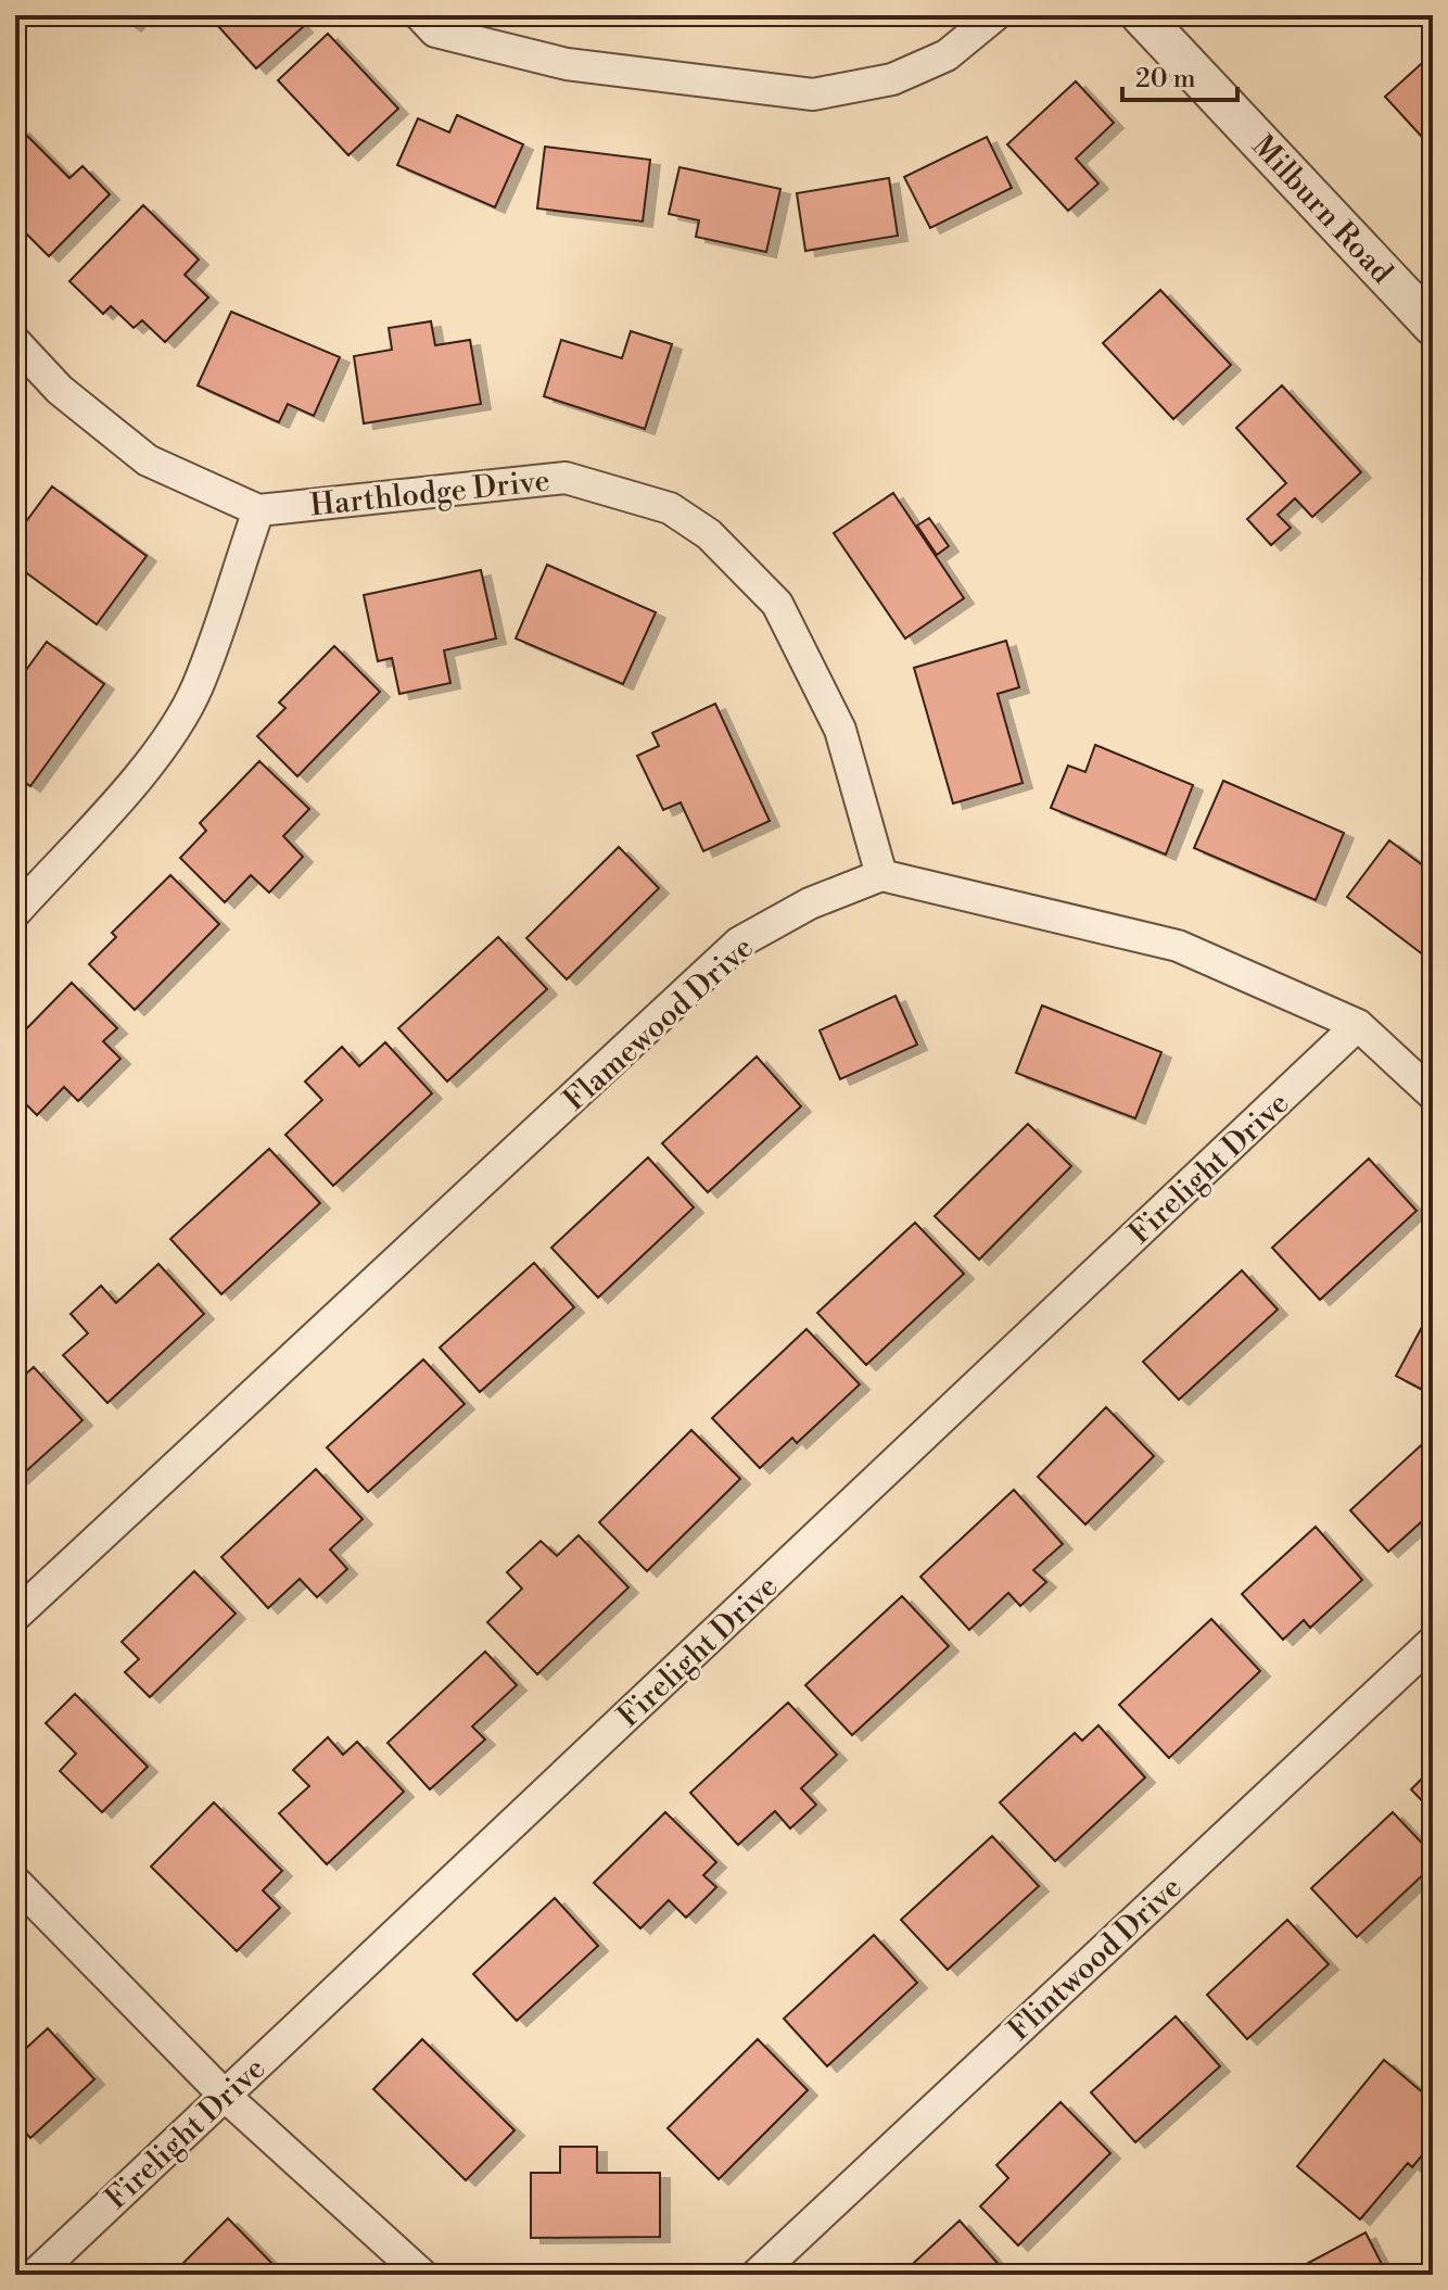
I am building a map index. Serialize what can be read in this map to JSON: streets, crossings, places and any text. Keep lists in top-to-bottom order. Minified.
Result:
{"streets":{"street":["Milburn Road","Harthlodge Drive","Flamewood Drive","Firelight Drive","Flintwood Drive"]},"crossings":[["Harthlodge Drive","Flamewood Drive"]],"scale_bar":"20 m"}
